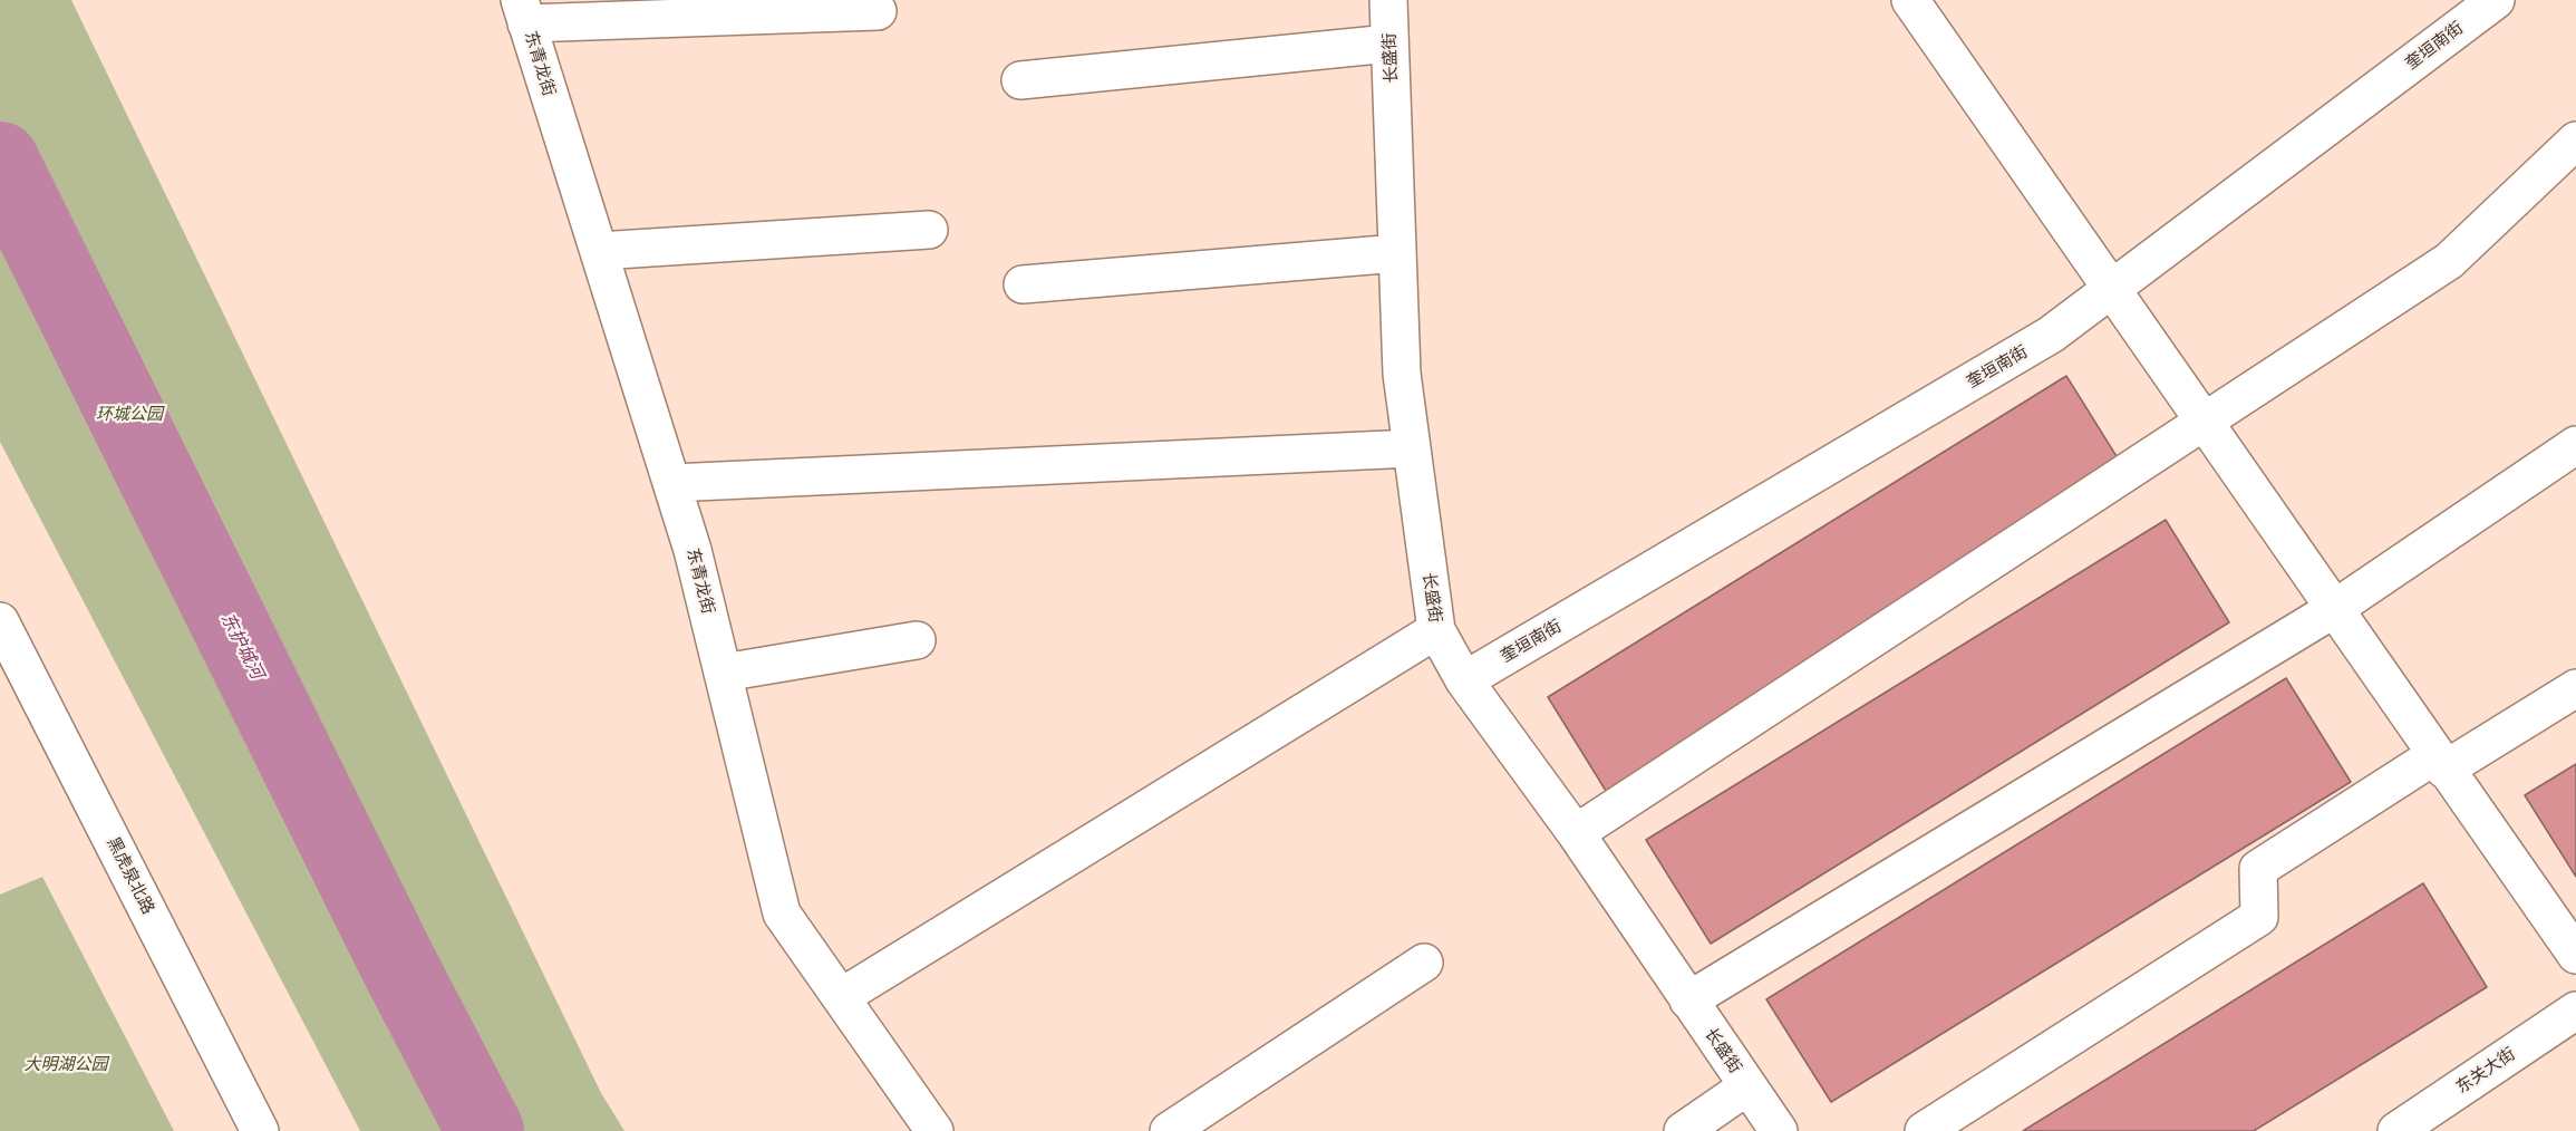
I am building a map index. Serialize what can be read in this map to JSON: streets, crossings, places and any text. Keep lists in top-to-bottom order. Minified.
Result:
{"streets":{"street":["奎垣南街","长盛街","东青龙街","黑虎泉北路","东关大街"]},"crossings":[["奎垣南街","长盛街"]],"water":["东护城河"],"parks":["环城公园","大明湖公园"]}
